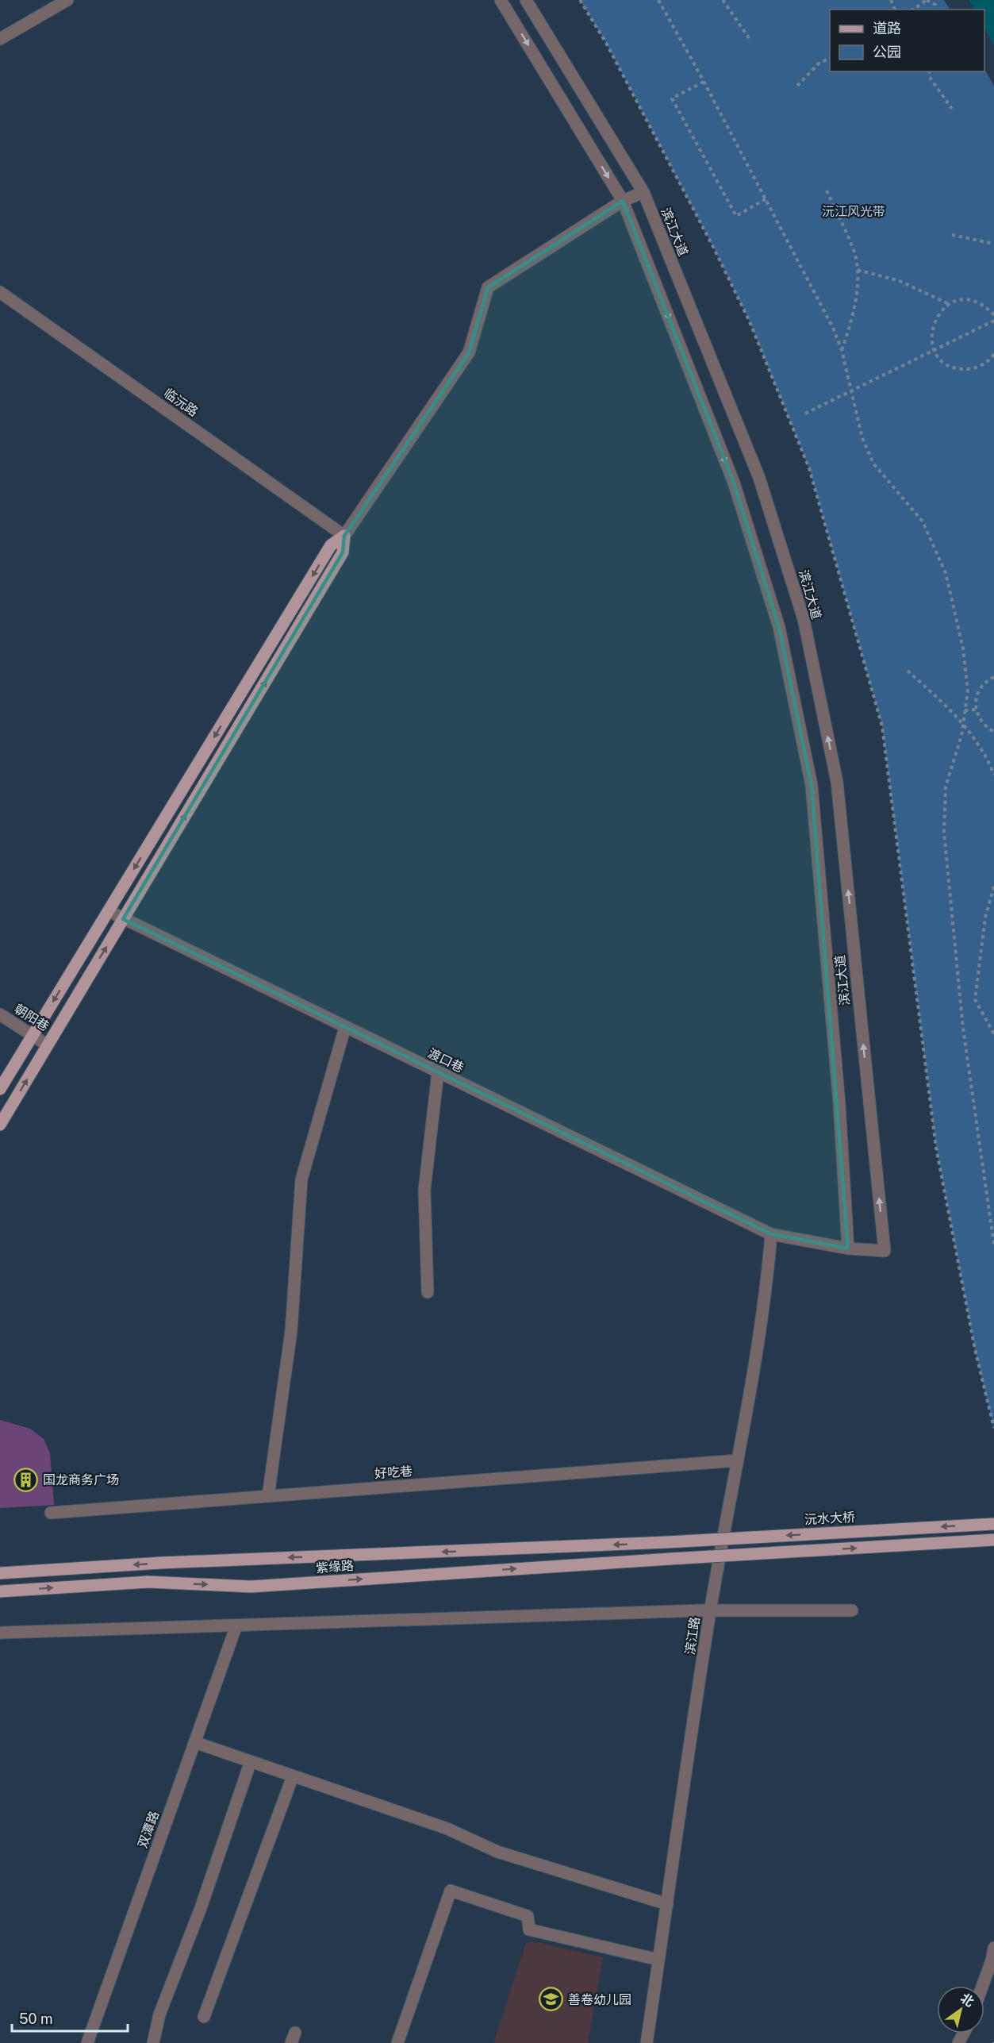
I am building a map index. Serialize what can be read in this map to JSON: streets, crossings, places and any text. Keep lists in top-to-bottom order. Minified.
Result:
{"streets":{"main road":["沅水大桥","紫缘路"],"street":["滨江大道","临沅路","朝阳巷","渡口巷","好吃巷","滨江路","双潭路"]},"crossings":[["滨江大道","渡口巷"],["渡口巷","滨江路"],["好吃巷","滨江路"],["沅水大桥","紫缘路"]],"one_way":["沅水大桥"],"parks":["沅江风光带"],"places":{"building":["国龙商务广场"],"school or university":["善卷幼儿园"]},"legend":["道路","公园"],"scale_bar":"50 m","north":"top right"}
